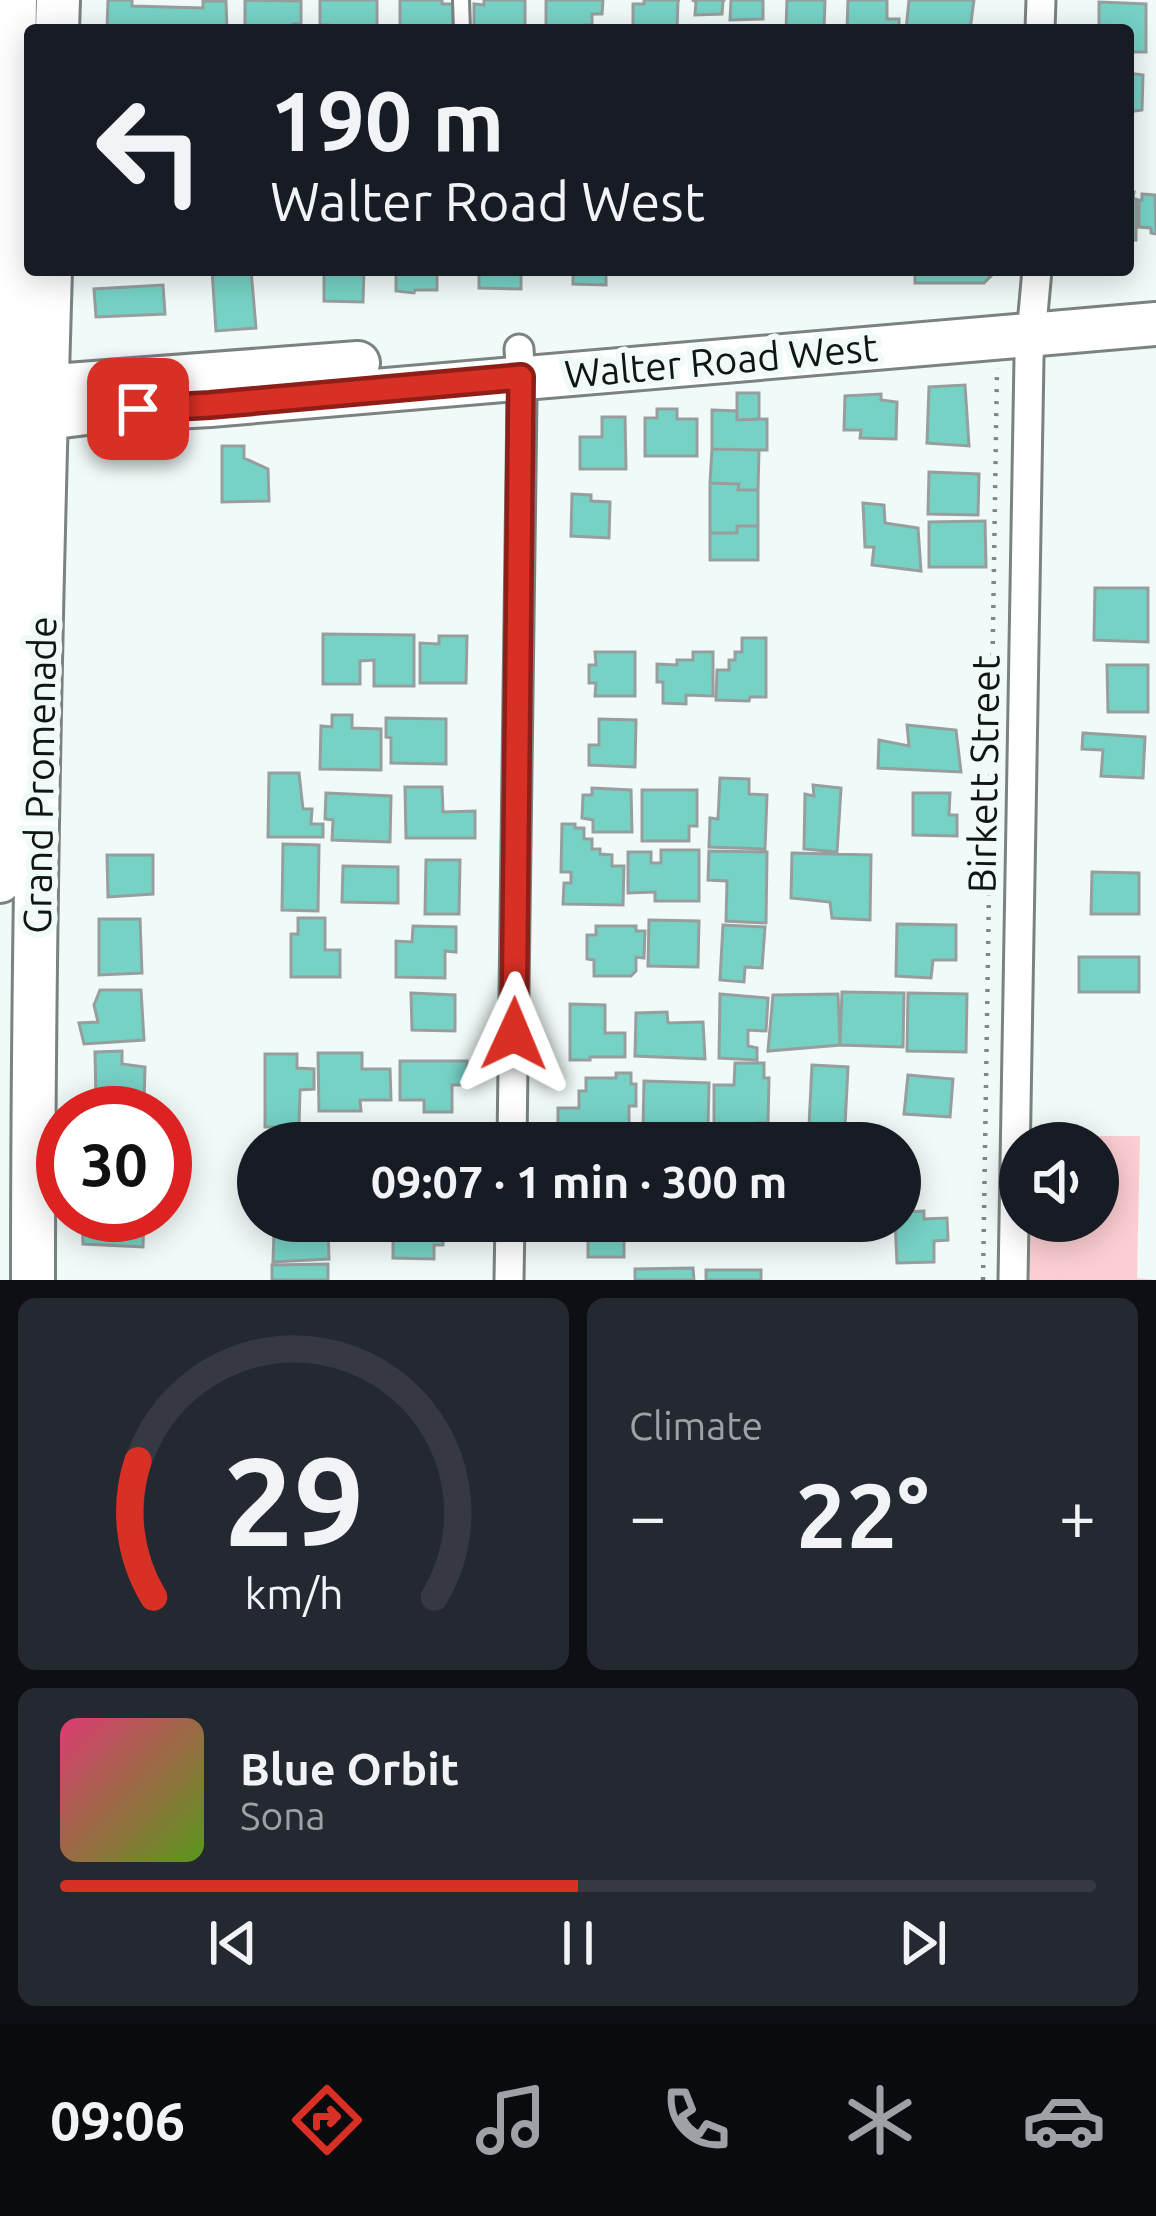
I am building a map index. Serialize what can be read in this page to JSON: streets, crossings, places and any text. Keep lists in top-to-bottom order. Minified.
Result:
{"streets":{"main road":["Walter Road West","Grand Promenade"],"street":["Birkett Street"]},"crossings":[["Walter Road West","Birkett Street"],["Walter Road West","Grand Promenade"]],"page":{"turn":["190 m","Walter Road West"],"limit":"30","trip":"09:07 · 1 min · 300 m","tile":"Climate","heat":["−","22°","+"],"song":["Blue Orbit","Sona"],"tabs":"09:06","gauge":["29","km/h"]}}
